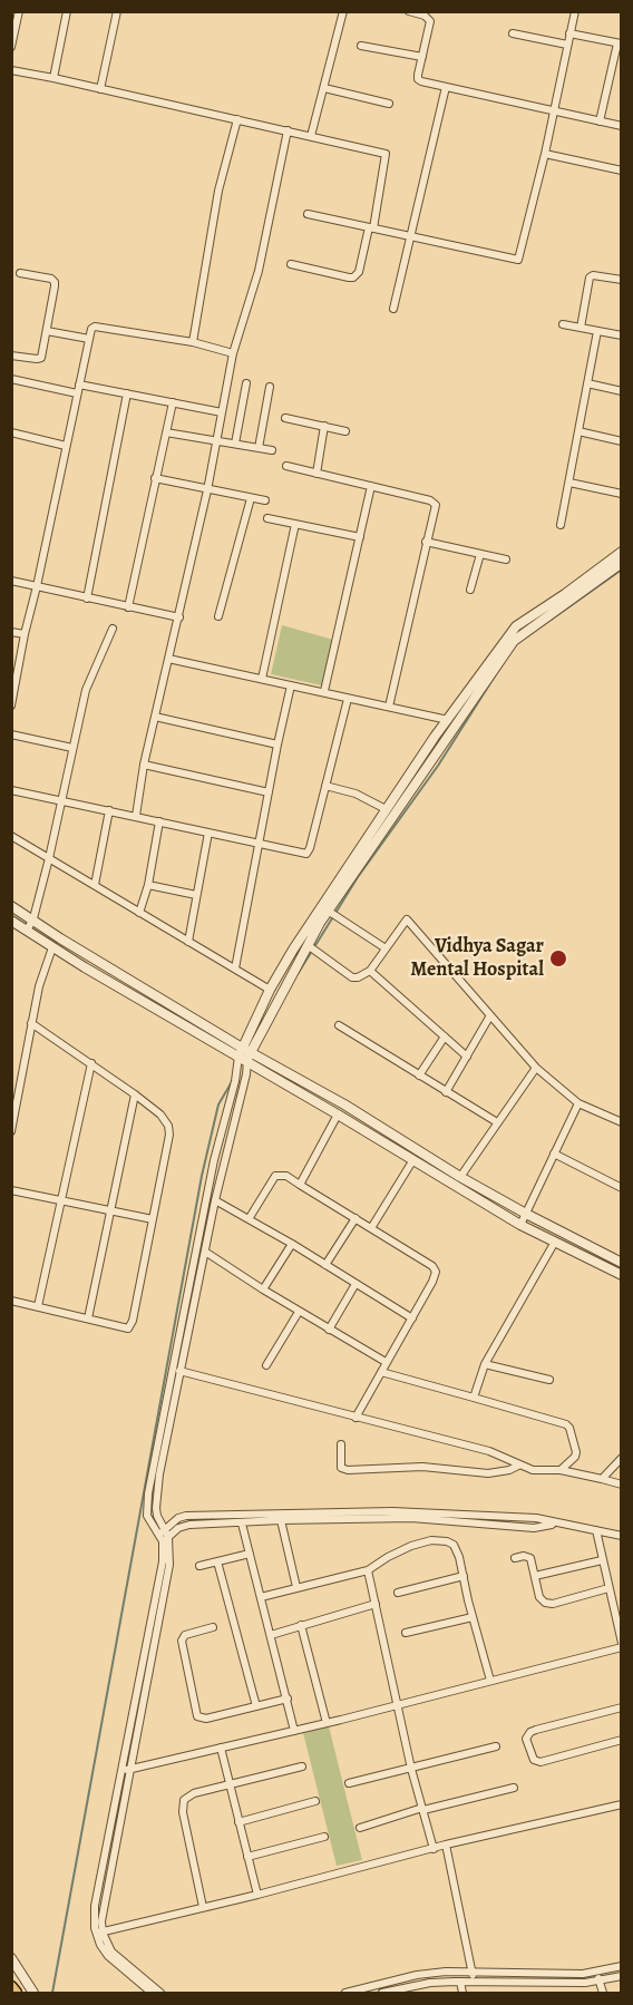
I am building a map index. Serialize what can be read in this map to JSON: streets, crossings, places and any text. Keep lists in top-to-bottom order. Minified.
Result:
{"places":["Vidhya Sagar Mental Hospital"]}
